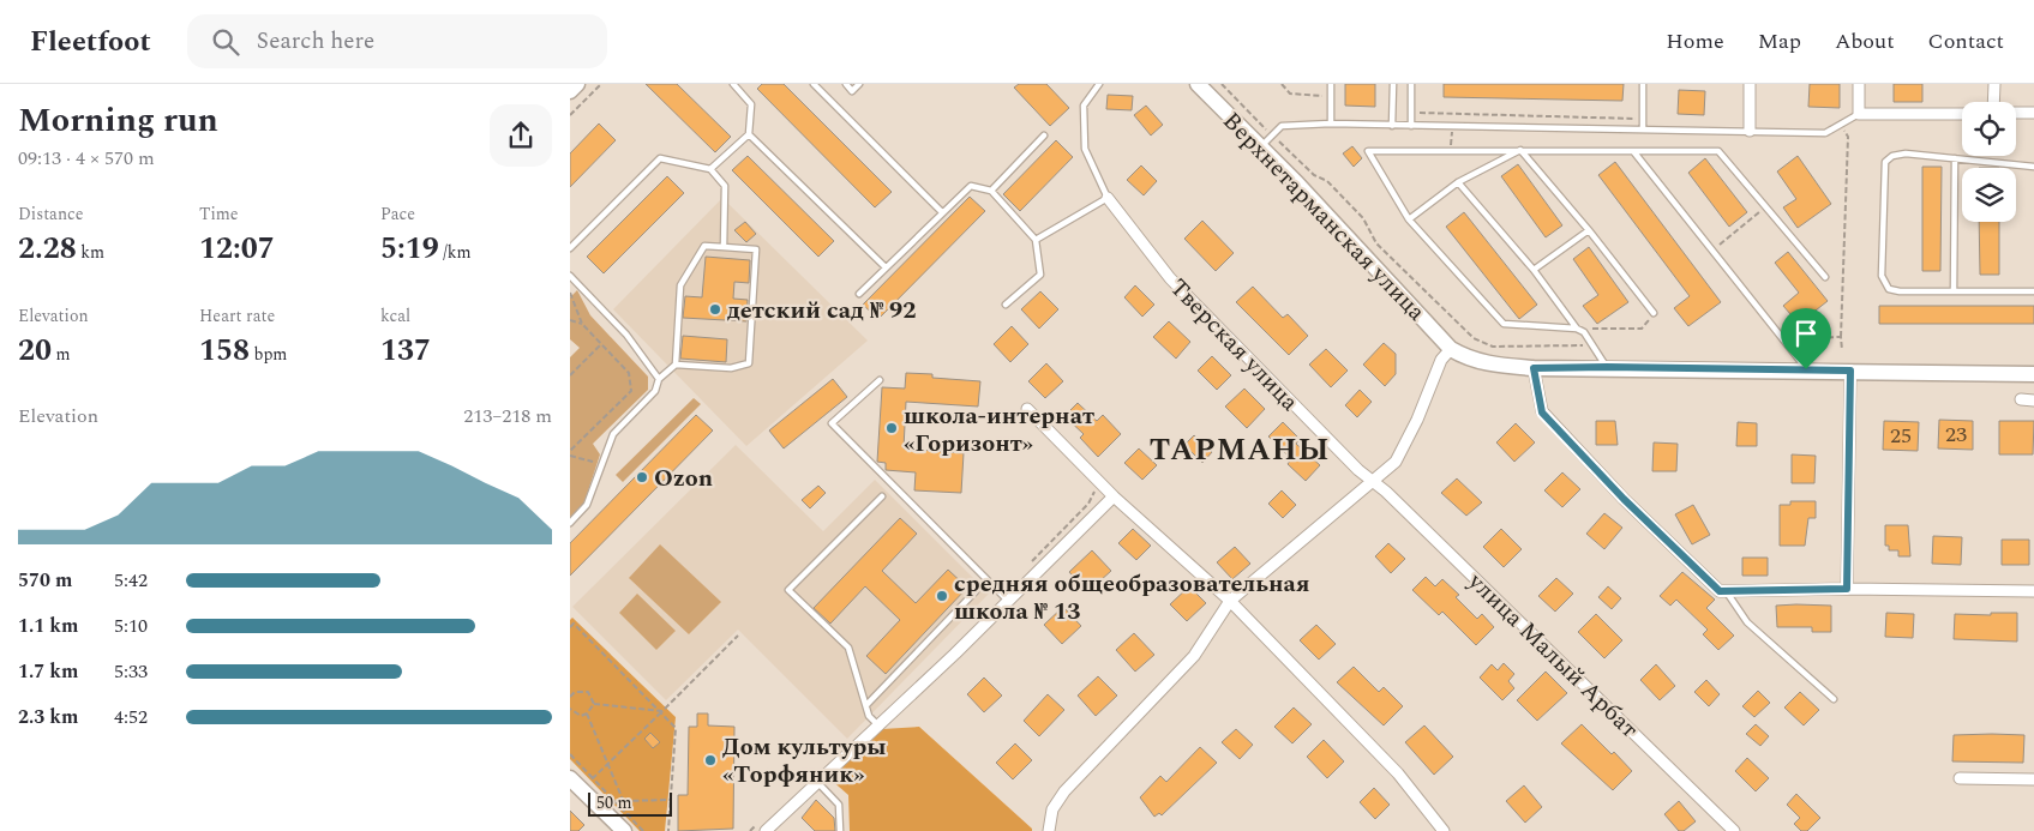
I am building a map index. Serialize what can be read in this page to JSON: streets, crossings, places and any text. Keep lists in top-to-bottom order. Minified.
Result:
{"streets":{"street":["Верхнетарманская улица","Тверская улица","улица Малый Арбат"]},"crossings":[["Тверская улица","улица Малый Арбат"]],"districts":["ТАРМАНЫ"],"places":["детский сад № 92","школа-интернат «Горизонт»","Ozon","средняя общеобразовательная школа № 13","Дом культуры «Торфяник»"],"house_numbers":["23","25"],"scale_bar":"50 m","page":{"header":"Fleetfoot","search":"Search here","nav":["Home","Map","About","Contact"],"heading":["Morning run","09:13 · 4 × 570 m"],"stats":[["Distance","2.28 km"],["Time","12:07"],["Pace","5:19 /km"],["Elevation","20 m"],["Heart rate","158 bpm"],["kcal","137"]],"chart":["Elevation","213–218 m"],"list":[{"name":"570 m","note":"5:42"},{"name":"1.1 km","note":"5:10"},{"name":"1.7 km","note":"5:33"},{"name":"2.3 km","note":"4:52"}],"scale":"50 m"}}
